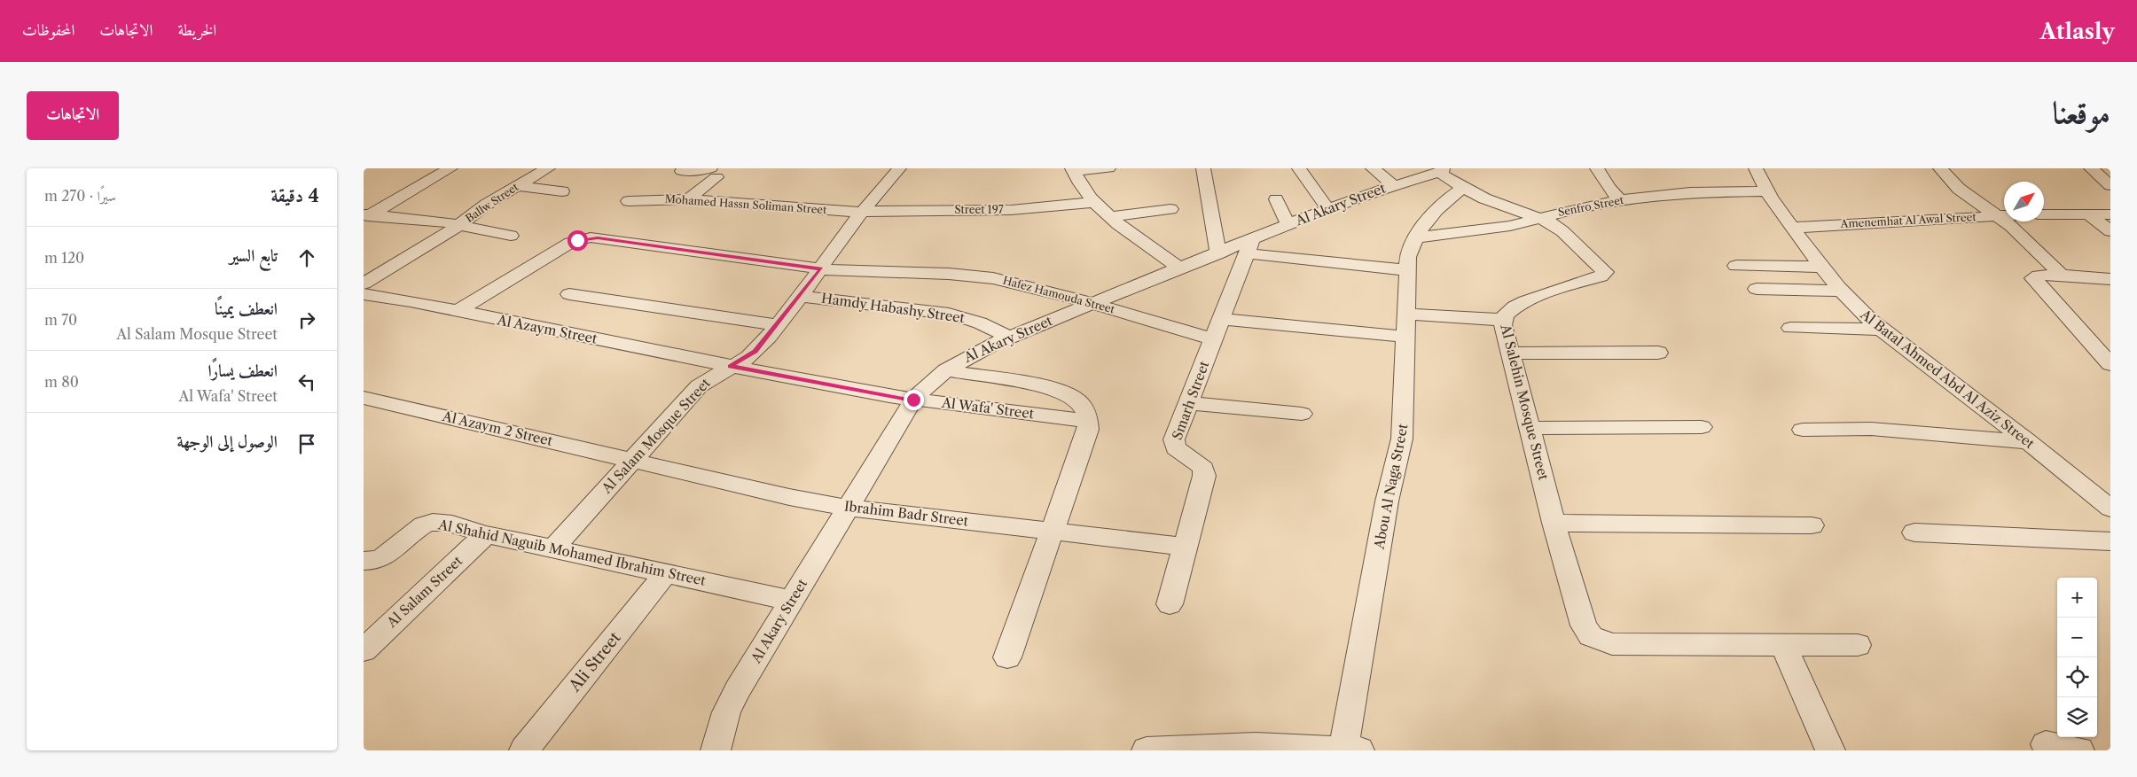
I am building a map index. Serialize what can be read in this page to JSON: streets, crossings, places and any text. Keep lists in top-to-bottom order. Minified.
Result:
{"streets":{"street":["Ballw Street","Mohamed Hassn Soliman Street","Al Akary Street","Senfro Street","Street 197","Amenemhat Al Awal Street","Hafez Hamouda Street","Hamdy Habashy Street","Al Azaym Street","Al Batal Ahmed Abd Al Aziz Street","Smarh Street","Al Salehin Mosque Street","Al Wafa' Street","Al Azaym 2 Street","Al Salam Mosque Street","Abou Al Naga Street","Ibrahim Badr Street","Al Shahid Naguib Mohamed Ibrahim Street","Al Salam Street","Ali Street"]},"crossings":[["Mohamed Hassn Soliman Street","Street 197"],["Mohamed Hassn Soliman Street","Al Salam Mosque Street"],["Al Akary Street","Hafez Hamouda Street"],["Al Akary Street","Hamdy Habashy Street"],["Al Akary Street","Smarh Street"],["Al Akary Street","Al Salehin Mosque Street"],["Al Akary Street","Al Wafa' Street"],["Al Akary Street","Ibrahim Badr Street"],["Al Akary Street","Al Shahid Naguib Mohamed Ibrahim Street"],["Senfro Street","Al Batal Ahmed Abd Al Aziz Street"],["Senfro Street","Al Salehin Mosque Street"],["Senfro Street","Abou Al Naga Street"],["Street 197","Al Salam Mosque Street"],["Amenemhat Al Awal Street","Al Batal Ahmed Abd Al Aziz Street"],["Hafez Hamouda Street","Al Azaym Street"],["Hafez Hamouda Street","Smarh Street"],["Hafez Hamouda Street","Al Salam Mosque Street"],["Hamdy Habashy Street","Al Salam Mosque Street"],["Al Azaym Street","Al Wafa' Street"],["Al Azaym Street","Al Salam Mosque Street"],["Smarh Street","Ibrahim Badr Street"],["Al Salehin Mosque Street","Abou Al Naga Street"],["Al Wafa' Street","Al Salam Mosque Street"],["Al Azaym 2 Street","Al Salam Mosque Street"],["Al Azaym 2 Street","Ibrahim Badr Street"],["Al Salam Mosque Street","Ibrahim Badr Street"],["Al Salam Mosque Street","Al Shahid Naguib Mohamed Ibrahim Street"],["Al Shahid Naguib Mohamed Ibrahim Street","Al Salam Street"],["Al Shahid Naguib Mohamed Ibrahim Street","Ali Street"]],"north":"top right","page":{"header":"Atlasly","nav":["الخريطة","الاتجاهات","المحفوظات"],"title":"موقعنا","buttons":"الاتجاهات","heading":["4 دقيقة","سيرًا · 270 m"],"list":[["تابع السير","120 m"],["انعطف يمينًا","Al Salam Mosque Street","70 m"],["انعطف يسارًا","Al Wafa' Street","80 m"],"الوصول إلى الوجهة"],"map_buttons":["+","−"]}}
